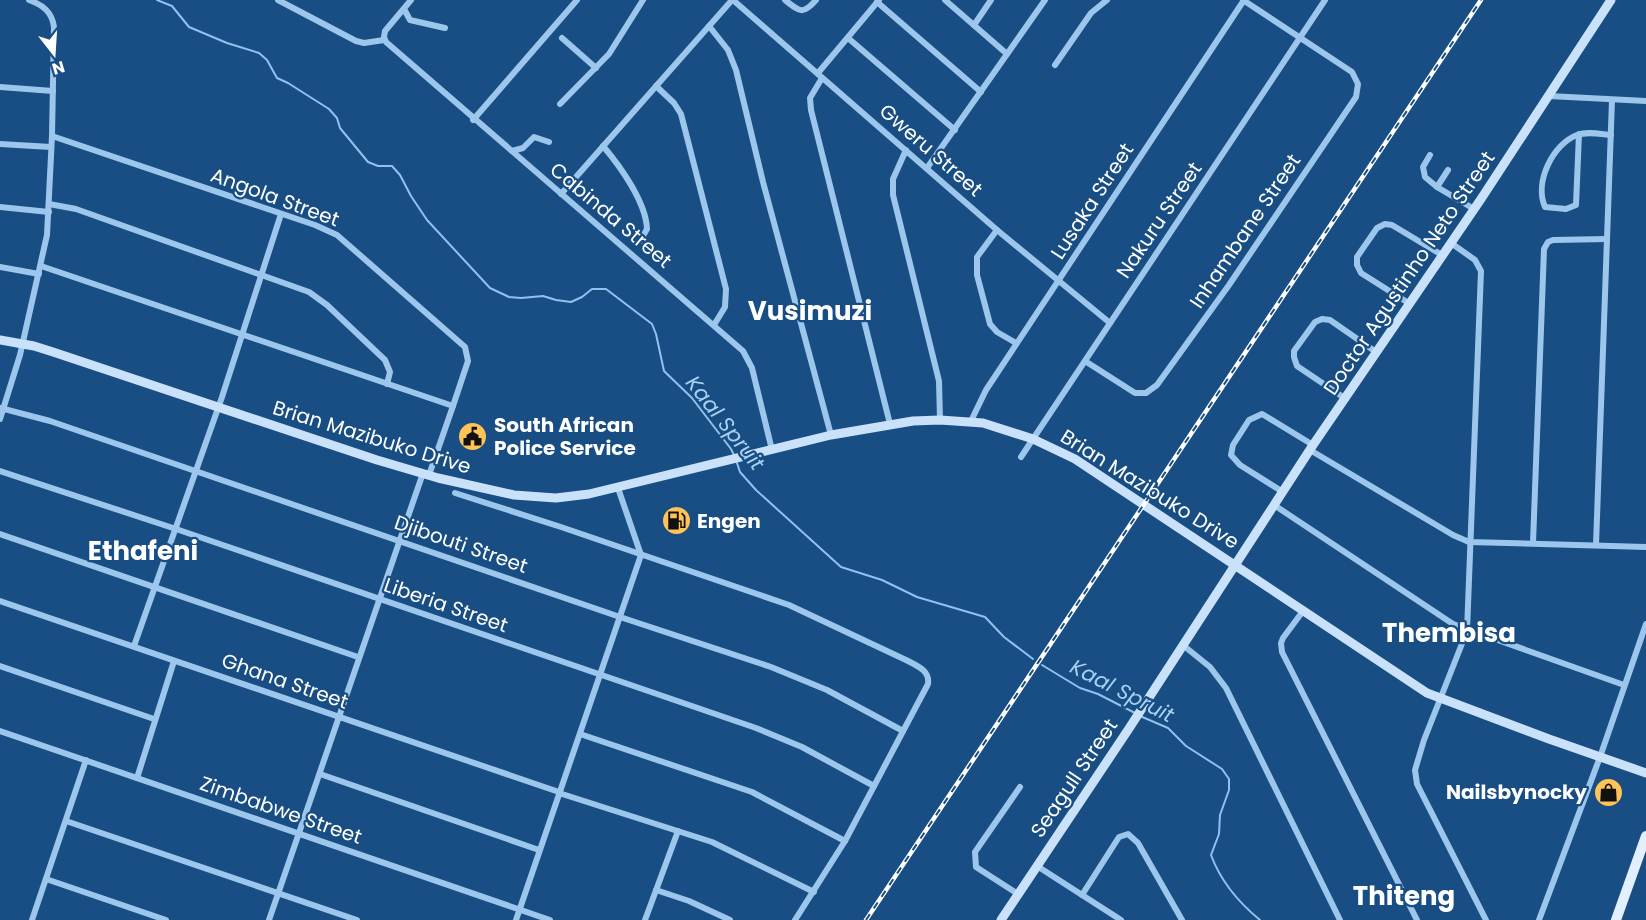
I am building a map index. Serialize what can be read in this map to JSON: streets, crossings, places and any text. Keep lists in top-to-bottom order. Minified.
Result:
{"streets":{"street":["Gweru Street","Angola Street","Lusaka Street","Cabinda Street","Nakuru Street","Inhambane Street","Doctor Agustinho Neto Street","Brian Mazibuko Drive","Djibouti Street","Liberia Street","Ghana Street","Seagull Street","Zimbabwe Street"]},"crossings":[["Gweru Street","Lusaka Street"],["Gweru Street","Nakuru Street"],["Angola Street","Brian Mazibuko Drive"],["Angola Street","Djibouti Street"],["Angola Street","Liberia Street"],["Angola Street","Ghana Street"],["Angola Street","Zimbabwe Street"],["Lusaka Street","Brian Mazibuko Drive"],["Cabinda Street","Brian Mazibuko Drive"],["Nakuru Street","Inhambane Street"],["Nakuru Street","Brian Mazibuko Drive"],["Doctor Agustinho Neto Street","Brian Mazibuko Drive"],["Doctor Agustinho Neto Street","Seagull Street"],["Brian Mazibuko Drive","Seagull Street"]],"districts":["Vusimuzi","Ethafeni","Thembisa","Thiteng"],"water":["Kaal Spruit"],"places":{"public building":["South African Police Service"],"fuel station":["Engen"],"shop":["Nailsbynocky"]},"north":"bottom"}
